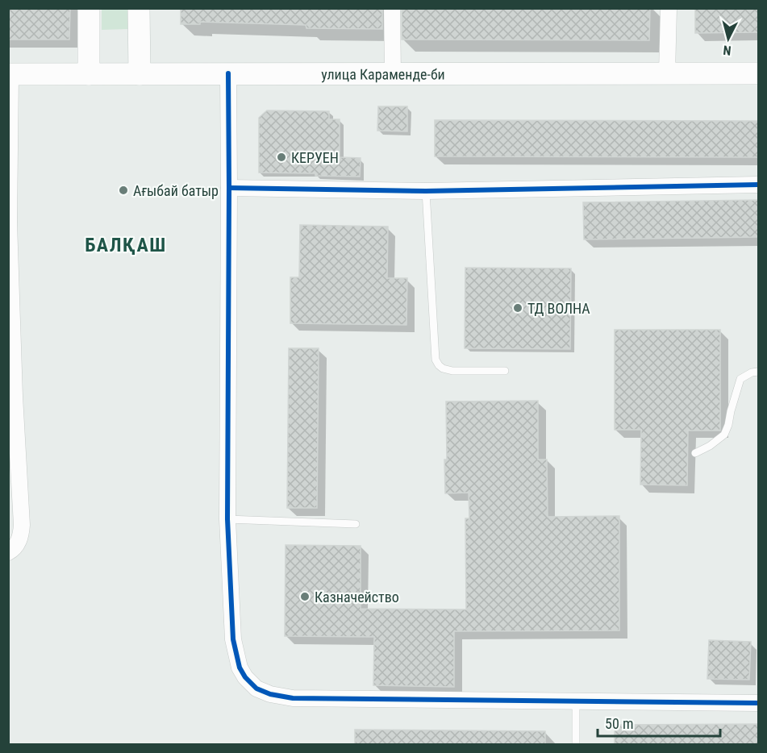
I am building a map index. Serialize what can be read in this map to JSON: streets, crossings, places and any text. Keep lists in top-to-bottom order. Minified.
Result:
{"streets":{"main road":["улица Караменде-би"]},"districts":["БАЛҚАШ"],"places":["КЕРУЕН","Ағыбай батыр","ТД ВОЛНА","Казначейство"],"scale_bar":"50 m","north":"bottom"}
